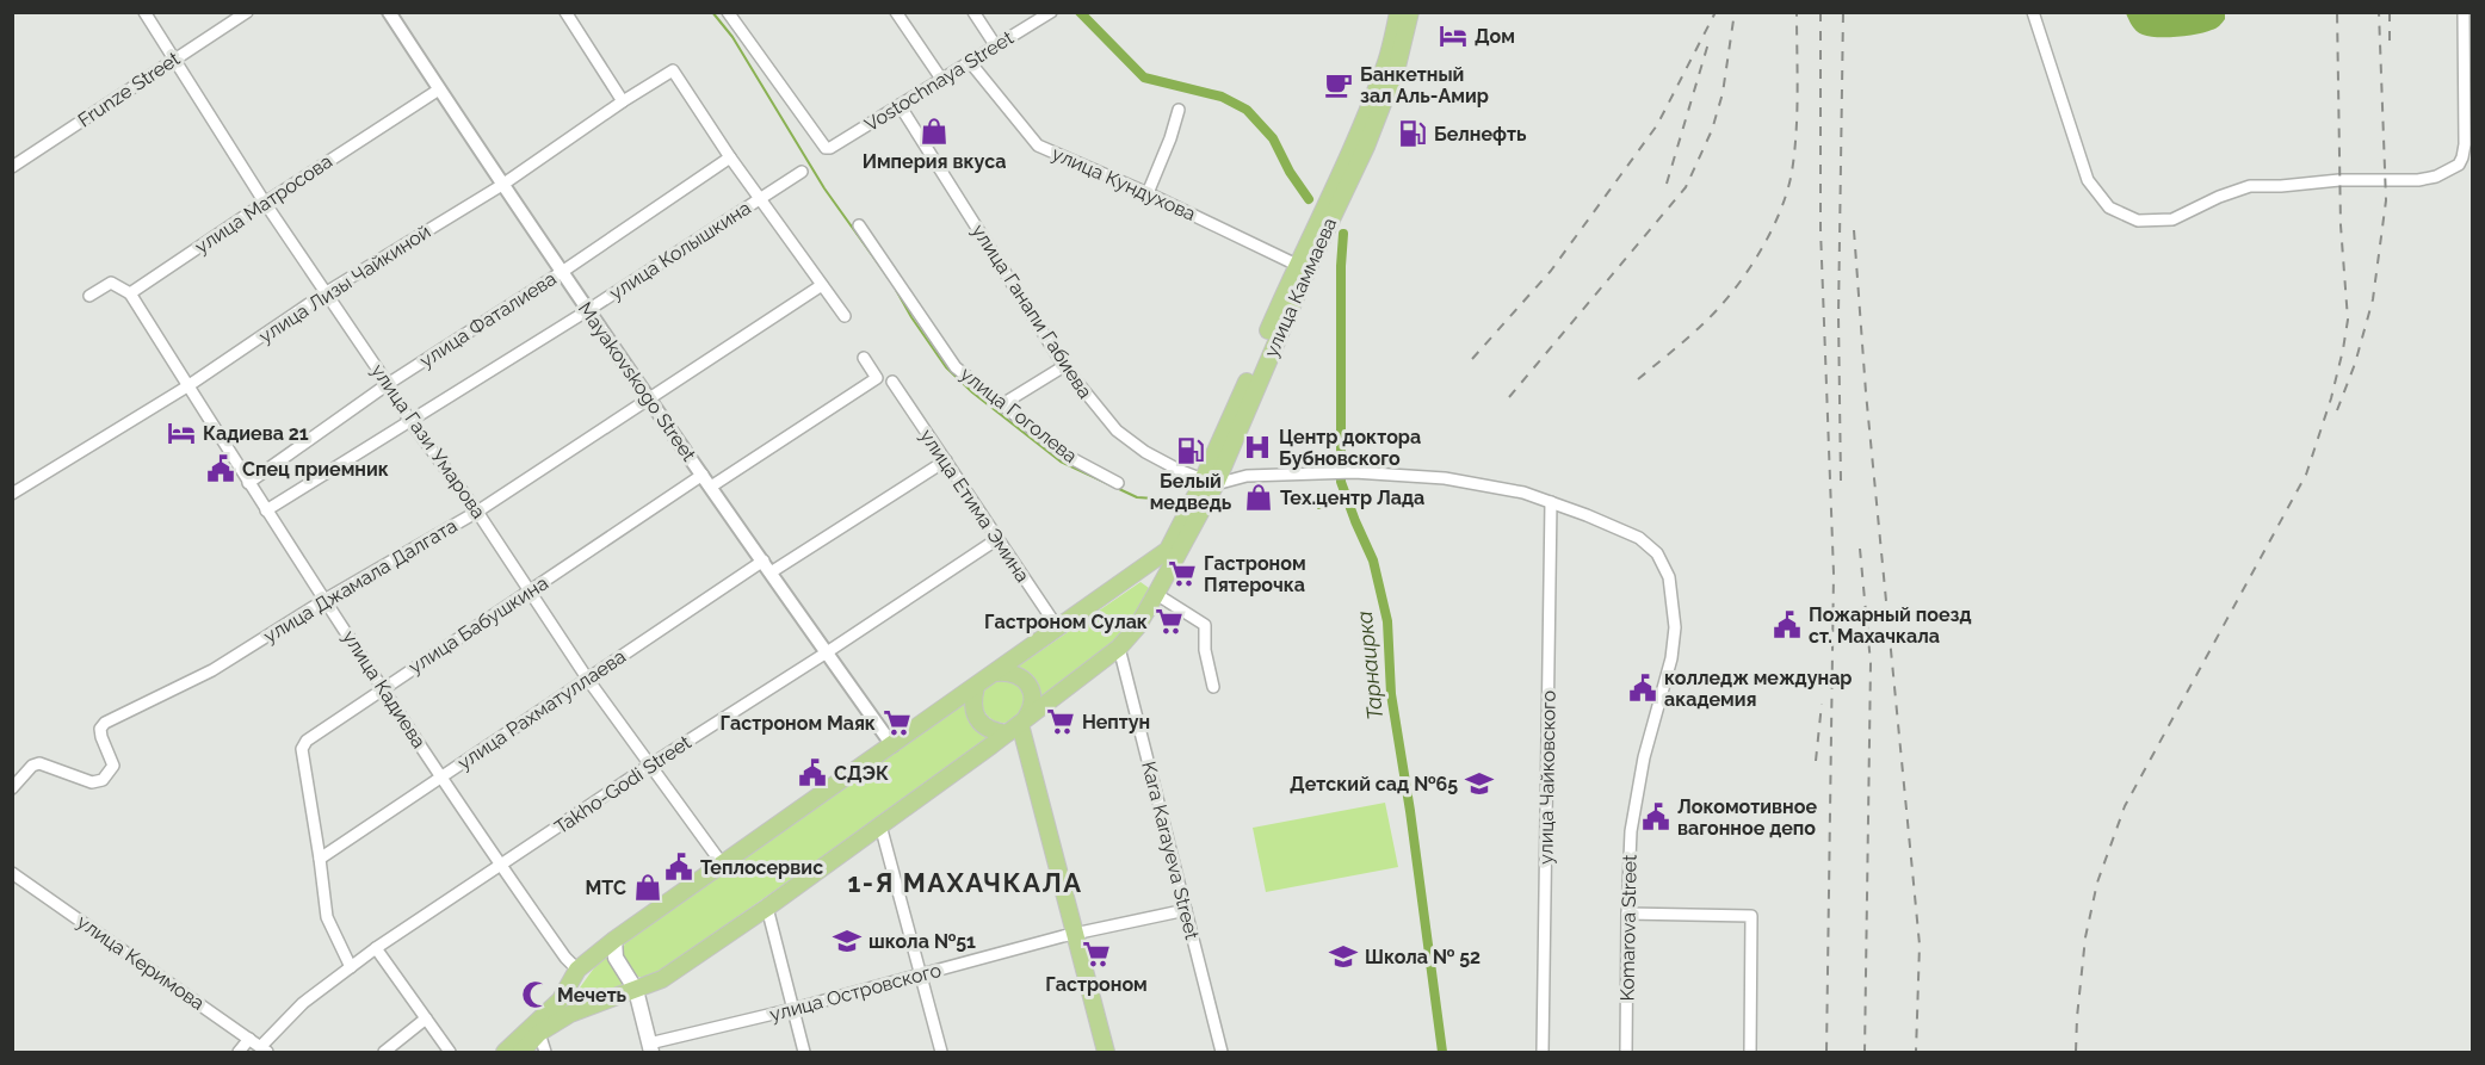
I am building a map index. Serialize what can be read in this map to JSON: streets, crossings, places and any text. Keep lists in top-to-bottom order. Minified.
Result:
{"streets":{"main road":["улица Каммаева"],"street":["Vostochnaya Street","Frunze Street","улица Кундухова","улица Матросова","улица Колышкина","улица Лизы Чайкиной","улица Ганапи Габиева","улица Фаталиева","Mayakovskogo Street","улица Гоголева","улица Гази Умарова","улица Етима Эмина","улица Джамала Далгата","улица Бабушкина","улица Кадиева","улица Рахматуллаева","улица Чайковского","Takho-Godi Street","Kara Karayeva Street","Komarova Street","улица Керимова","улица Островского"]},"crossings":[["Vostochnaya Street","улица Кундухова"],["Vostochnaya Street","улица Ганапи Габиева"],["Frunze Street","улица Гази Умарова"],["улица Кундухова","улица Каммаева"],["улица Матросова","Mayakovskogo Street"],["улица Матросова","улица Гази Умарова"],["улица Матросова","улица Кадиева"],["улица Колышкина","Mayakovskogo Street"],["улица Колышкина","улица Гази Умарова"],["улица Колышкина","улица Кадиева"],["улица Лизы Чайкиной","улица Фаталиева"],["улица Лизы Чайкиной","Mayakovskogo Street"],["улица Лизы Чайкиной","улица Гази Умарова"],["улица Лизы Чайкиной","улица Кадиева"],["улица Каммаева","улица Ганапи Габиева"],["улица Каммаева","Kara Karayeva Street"],["улица Фаталиева","Mayakovskogo Street"],["улица Фаталиева","улица Гази Умарова"],["улица Фаталиева","улица Кадиева"],["Mayakovskogo Street","улица Джамала Далгата"],["Mayakovskogo Street","улица Бабушкина"],["Mayakovskogo Street","улица Рахматуллаева"],["Mayakovskogo Street","Takho-Godi Street"],["улица Гази Умарова","улица Джамала Далгата"],["улица Гази Умарова","улица Бабушкина"],["улица Гази Умарова","улица Рахматуллаева"],["улица Гази Умарова","Takho-Godi Street"],["улица Етима Эмина","улица Рахматуллаева"],["улица Етима Эмина","Takho-Godi Street"],["улица Джамала Далгата","улица Кадиева"],["улица Бабушкина","улица Кадиева"],["улица Бабушкина","улица Рахматуллаева"],["улица Бабушкина","Takho-Godi Street"],["улица Кадиева","улица Рахматуллаева"],["улица Кадиева","Takho-Godi Street"],["улица Чайковского","Komarova Street"],["Takho-Godi Street","улица Керимова"],["Kara Karayeva Street","улица Островского"]],"districts":["1-Я МАХАЧКАЛА"],"water":["Тарнаирка"],"places":{"hotel":["Дом","Кадиева 21"],"cafe":["Банкетный зал Аль-Амир"],"shop":["Империя вкуса","Тех.центр Лада","МТС"],"fuel station":["Белнефть","Белый медведь"],"hospital":["Центр доктора Бубновского"],"public building":["Спец приемник","Пожарный поезд ст. Махачкала","колледж междунар академия","СДЭК","Локомотивное вагонное депо","Теплосервис"],"supermarket":["Гастроном Пятерочка","Гастроном Сулак","Нептун","Гастроном Маяк","Гастроном"],"school or university":["Детский сад №65","школа №51","Школа № 52"],"mosque":["Мечеть"]}}
